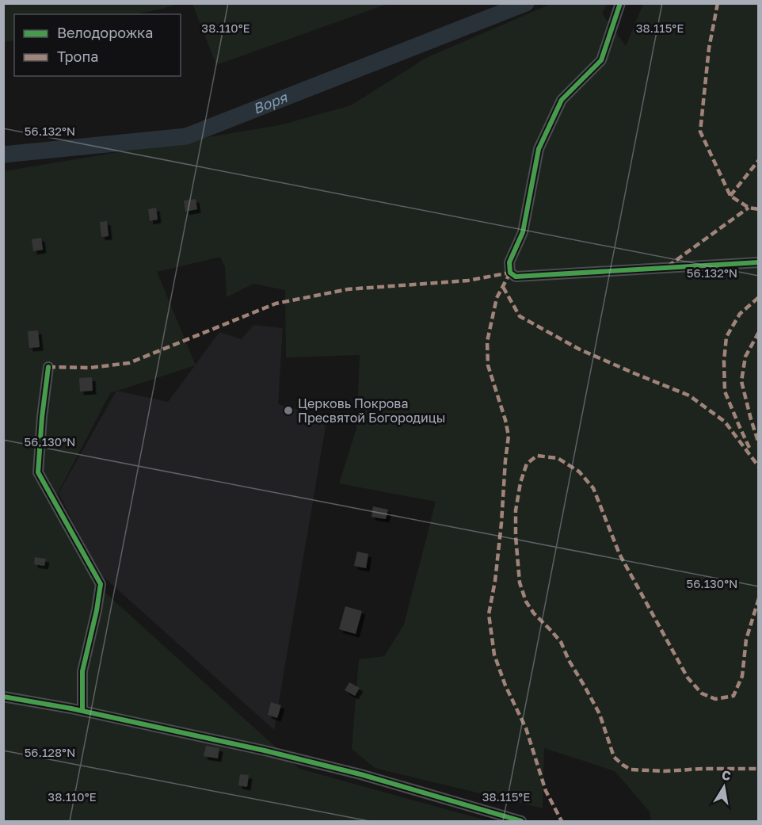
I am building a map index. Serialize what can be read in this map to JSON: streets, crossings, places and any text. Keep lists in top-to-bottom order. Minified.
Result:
{"water":["Воря"],"places":["Церковь Покрова Пресвятой Богородицы"],"legend":["Велодорожка","Тропа"],"north":"top","coordinates":["38.110°E","38.115°E","56.132°N","56.130°N","56.128°N"]}
